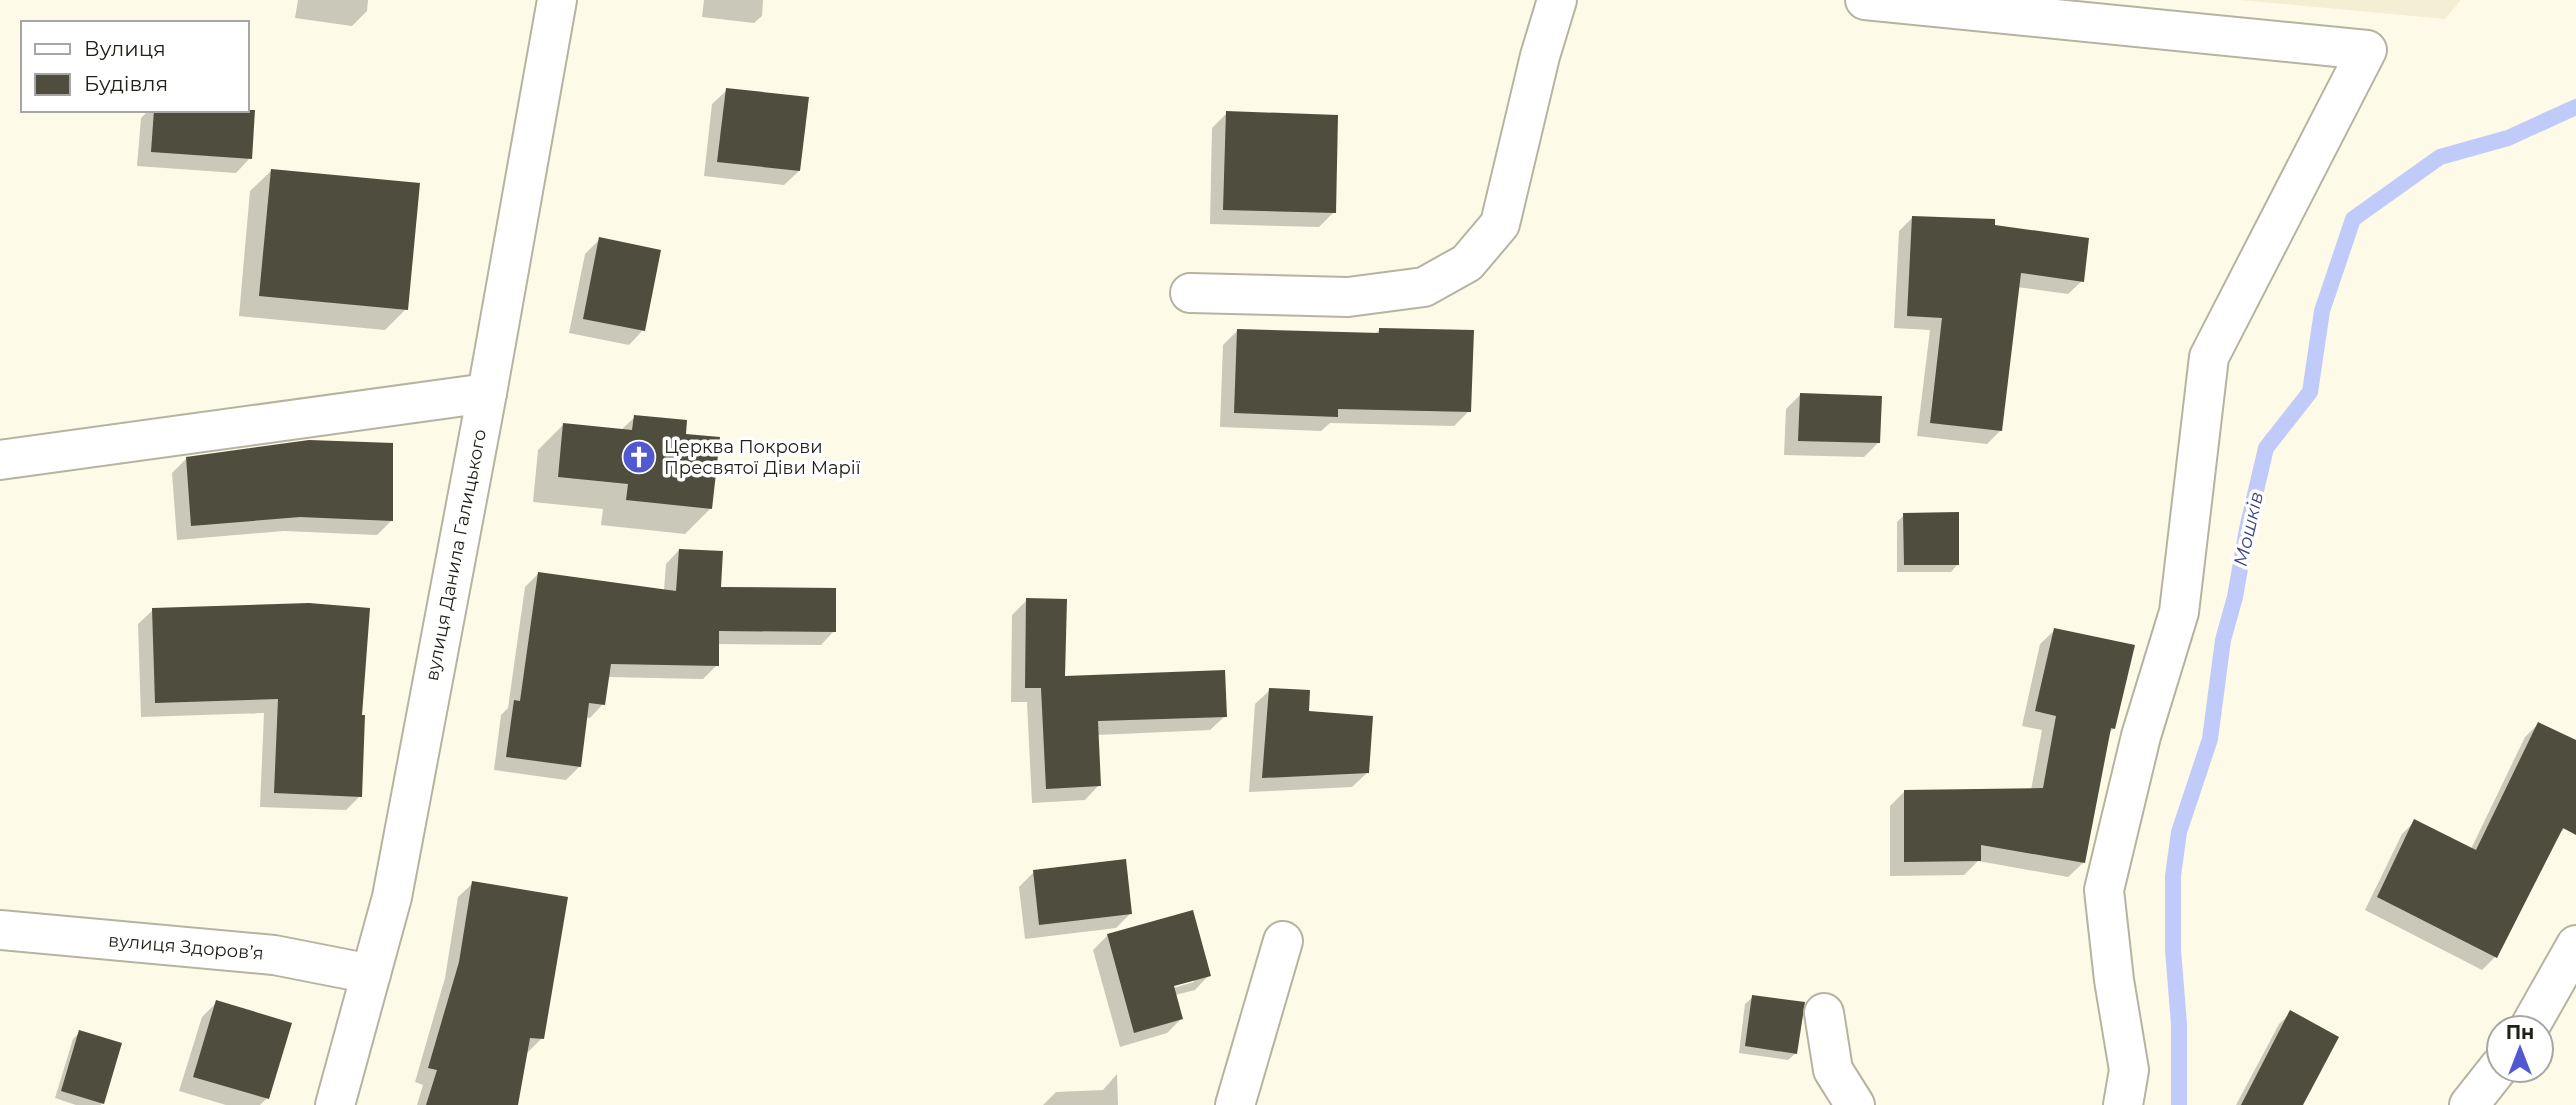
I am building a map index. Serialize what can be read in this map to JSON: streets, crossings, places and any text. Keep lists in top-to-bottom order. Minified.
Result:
{"streets":{"street":["вулиця Данила Галицького","вулиця Здоровʼя"]},"crossings":[["вулиця Данила Галицького","вулиця Здоровʼя"]],"water":["Мошків"],"places":{"church":["Церква Покрови Пресвятої Діви Марії"]},"legend":["Вулиця","Будівля"],"north":"top"}
